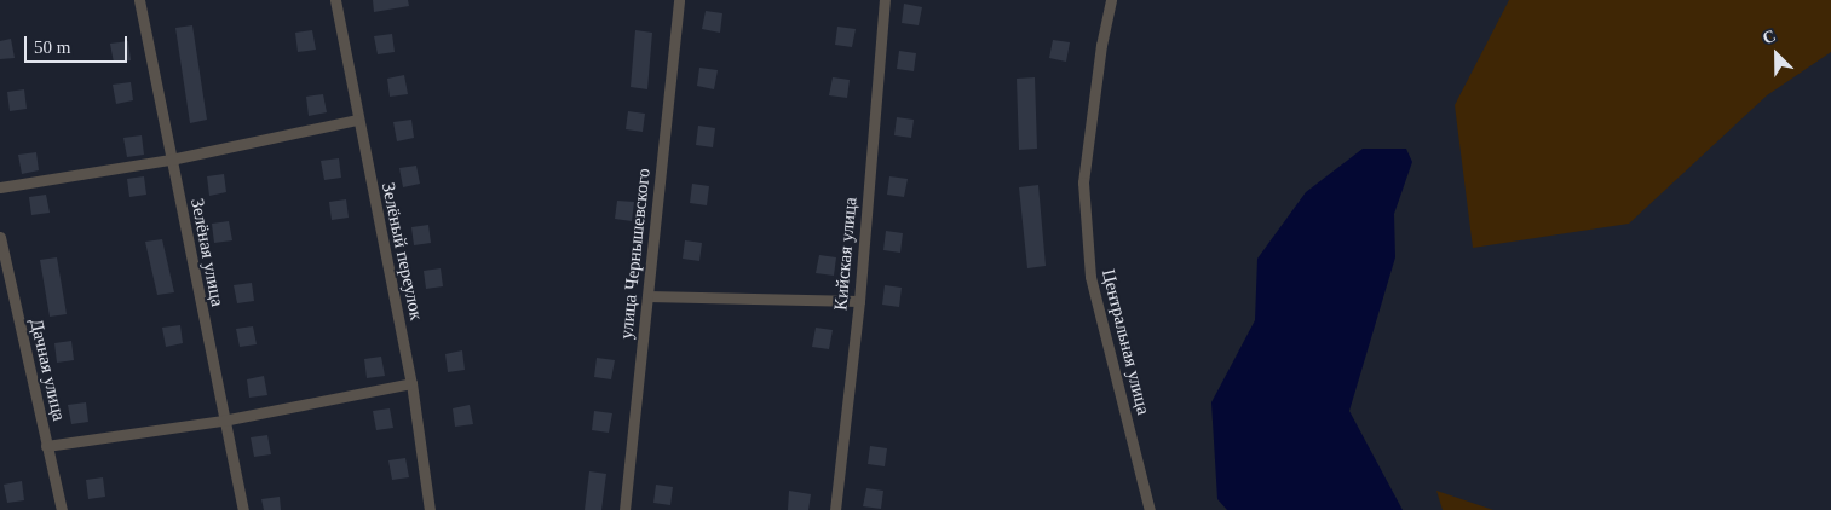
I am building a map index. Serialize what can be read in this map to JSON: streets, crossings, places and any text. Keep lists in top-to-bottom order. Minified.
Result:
{"streets":{"street":["Зелёный переулок","Зелёная улица","улица Чернышевского","Кийская улица","Центральная улица","Дачная улица"]},"scale_bar":"50 m","north":"top left"}
